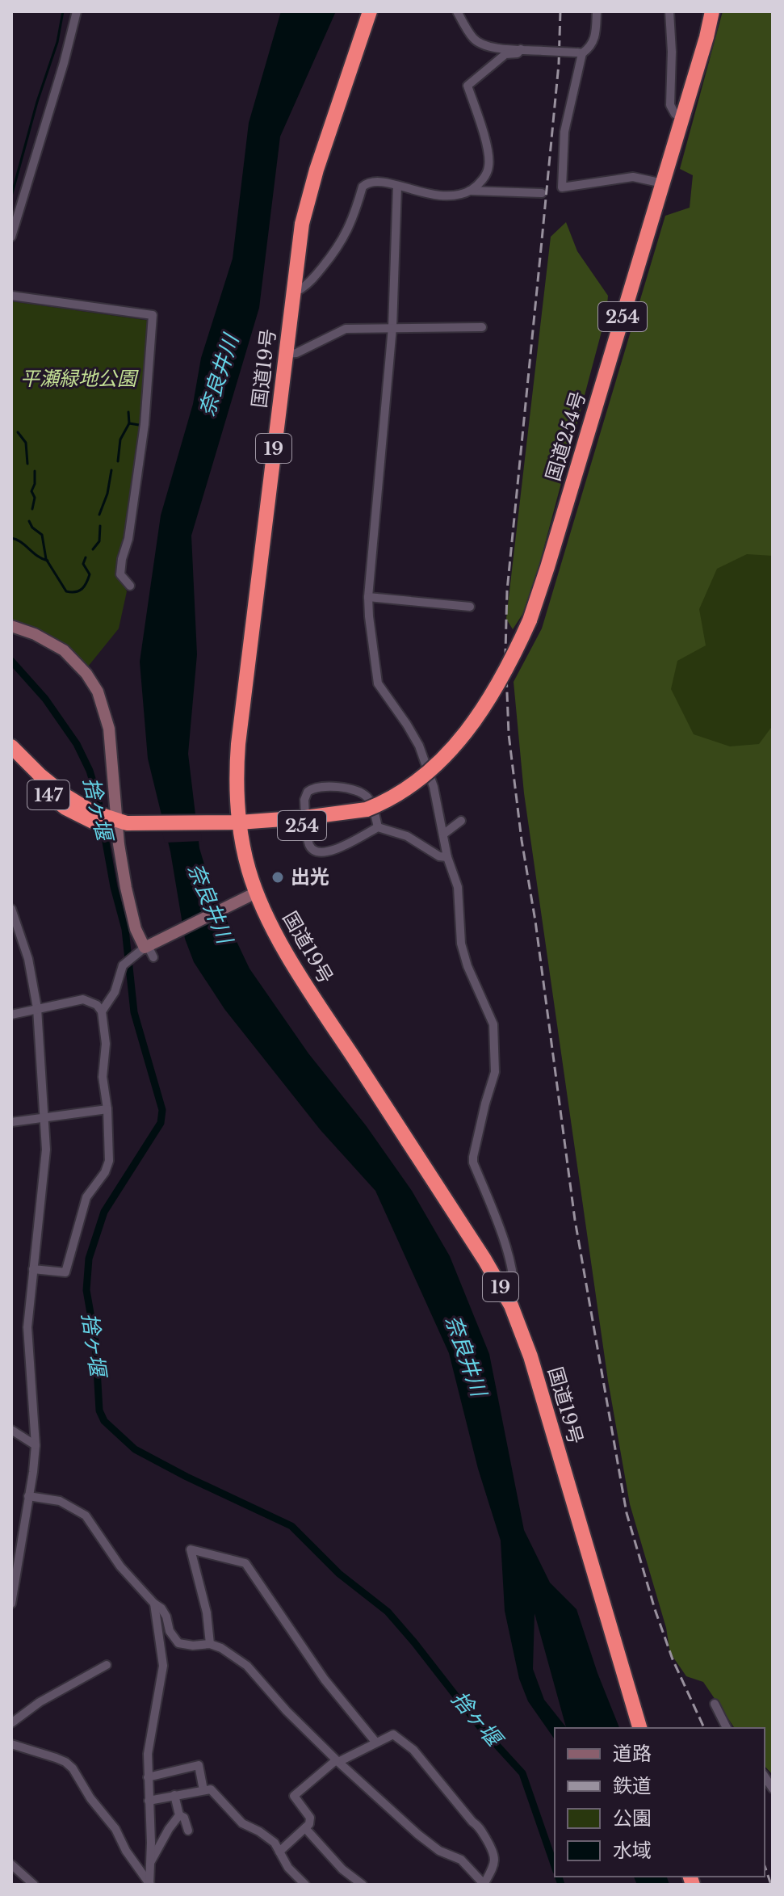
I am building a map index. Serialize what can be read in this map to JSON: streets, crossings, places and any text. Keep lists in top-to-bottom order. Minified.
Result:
{"streets":{"highway":["254","国道19号","国道254号","19","147"]},"crossings":[["国道19号","国道254号"],["国道19号","147"],["国道254号","147"]],"water":["奈良井川","捨ヶ堰"],"parks":["平瀬緑地公園"],"places":["出光"],"legend":["道路","鉄道","公園","水域"]}
